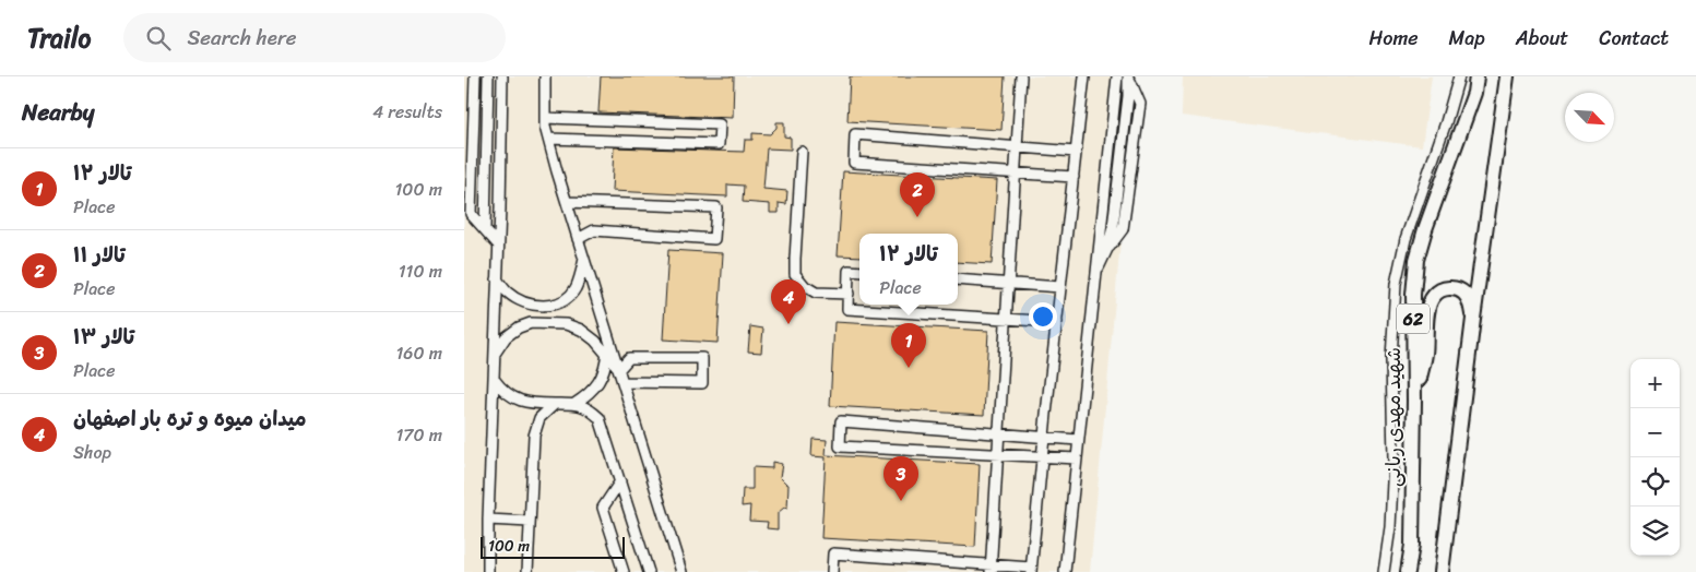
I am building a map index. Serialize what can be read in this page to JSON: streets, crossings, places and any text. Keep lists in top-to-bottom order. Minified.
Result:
{"streets":{"highway":["62","شهید مهدی ربانی"]},"scale_bar":"100 m","north":"bottom right","page":{"header":"Trailo","search":"Search here","nav":["Home","Map","About","Contact"],"heading":["Nearby","4 results"],"list":[{"mark":"1","name":"تالار ۱۲","note":"Place","value":"100 m"},{"mark":"2","name":"تالار ۱۱","note":"Place","value":"110 m"},{"mark":"3","name":"تالار ۱۳","note":"Place","value":"160 m"},{"mark":"4","name":"میدان میوه و تره بار اصفهان","note":"Shop","value":"170 m"}],"pins":["2","4","1","3"],"popup":["تالار ۱۲","Place"],"map_buttons":["+","−"],"scale":"100 m"}}
